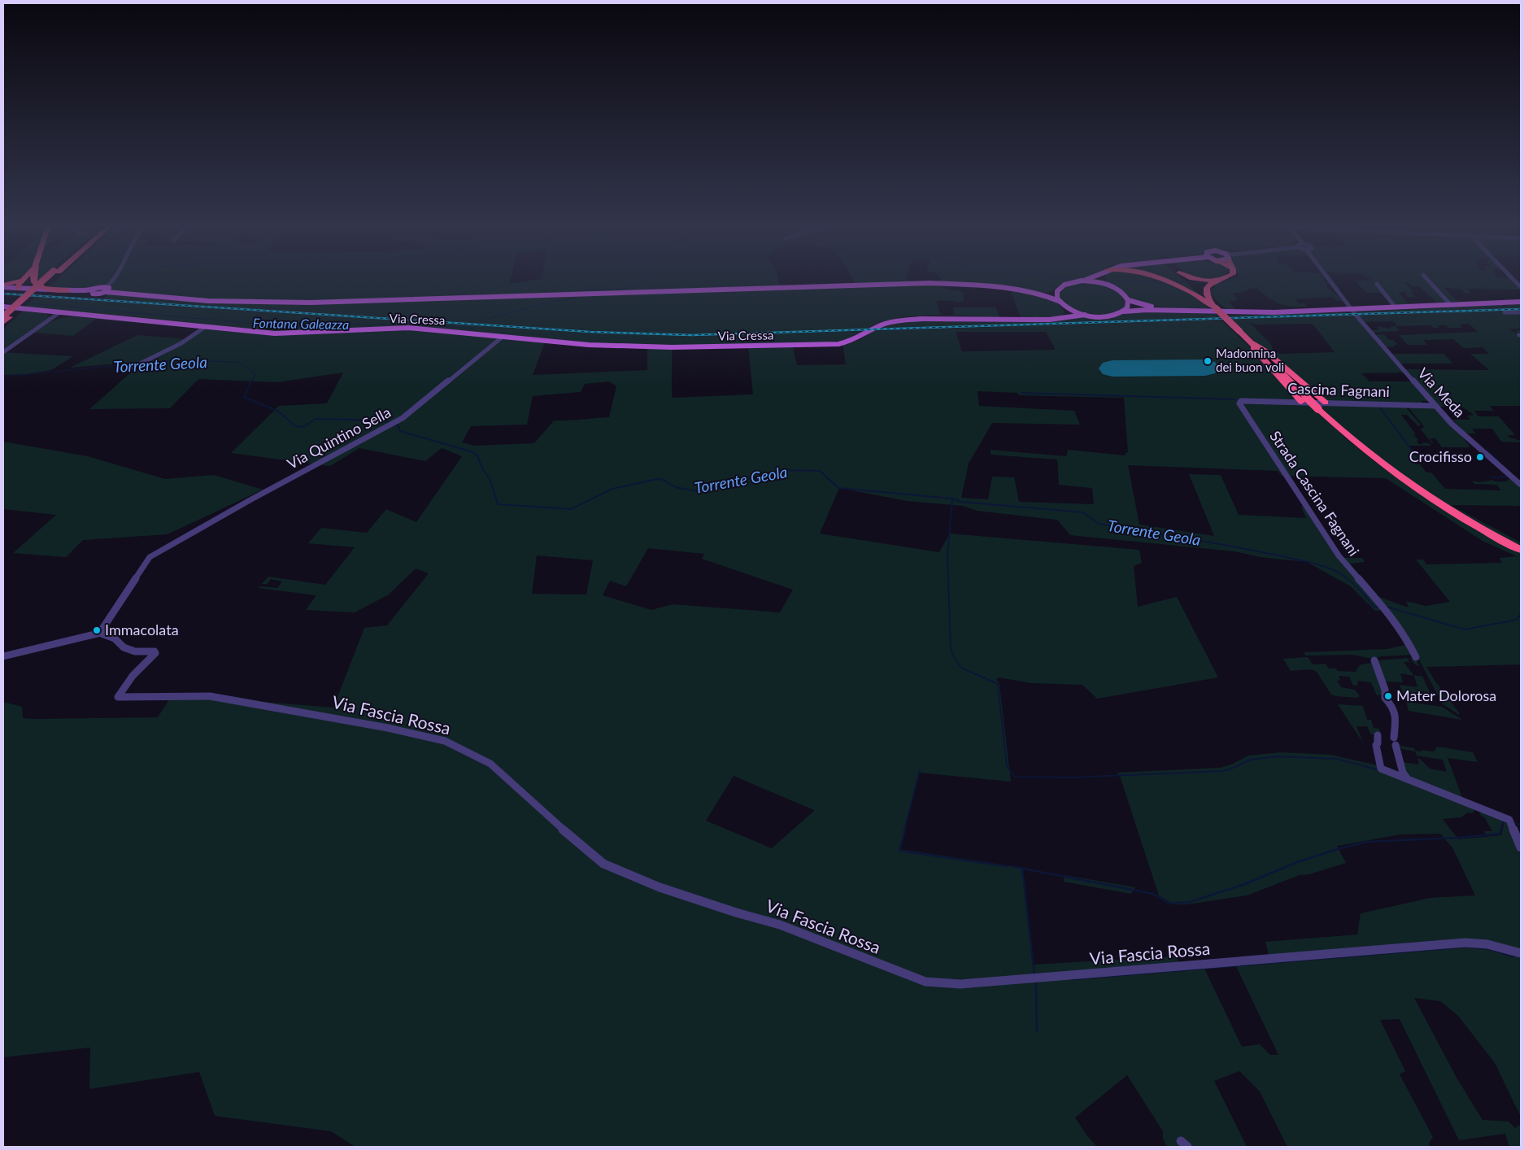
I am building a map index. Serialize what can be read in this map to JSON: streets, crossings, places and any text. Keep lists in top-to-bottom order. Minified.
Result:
{"streets":{"main road":["Via Cressa"],"street":["Cascina Fagnani","Via Meda","Via Quintino Sella","Strada Cascina Fagnani","Via Fascia Rossa"]},"crossings":[["Via Cressa","Via Quintino Sella"],["Cascina Fagnani","Via Meda"],["Cascina Fagnani","Strada Cascina Fagnani"],["Via Quintino Sella","Via Fascia Rossa"]],"water":["Fontana Galeazza","Torrente Geola"],"places":["Madonnina dei buon voli","Crocifisso","Immacolata","Mater Dolorosa"]}
